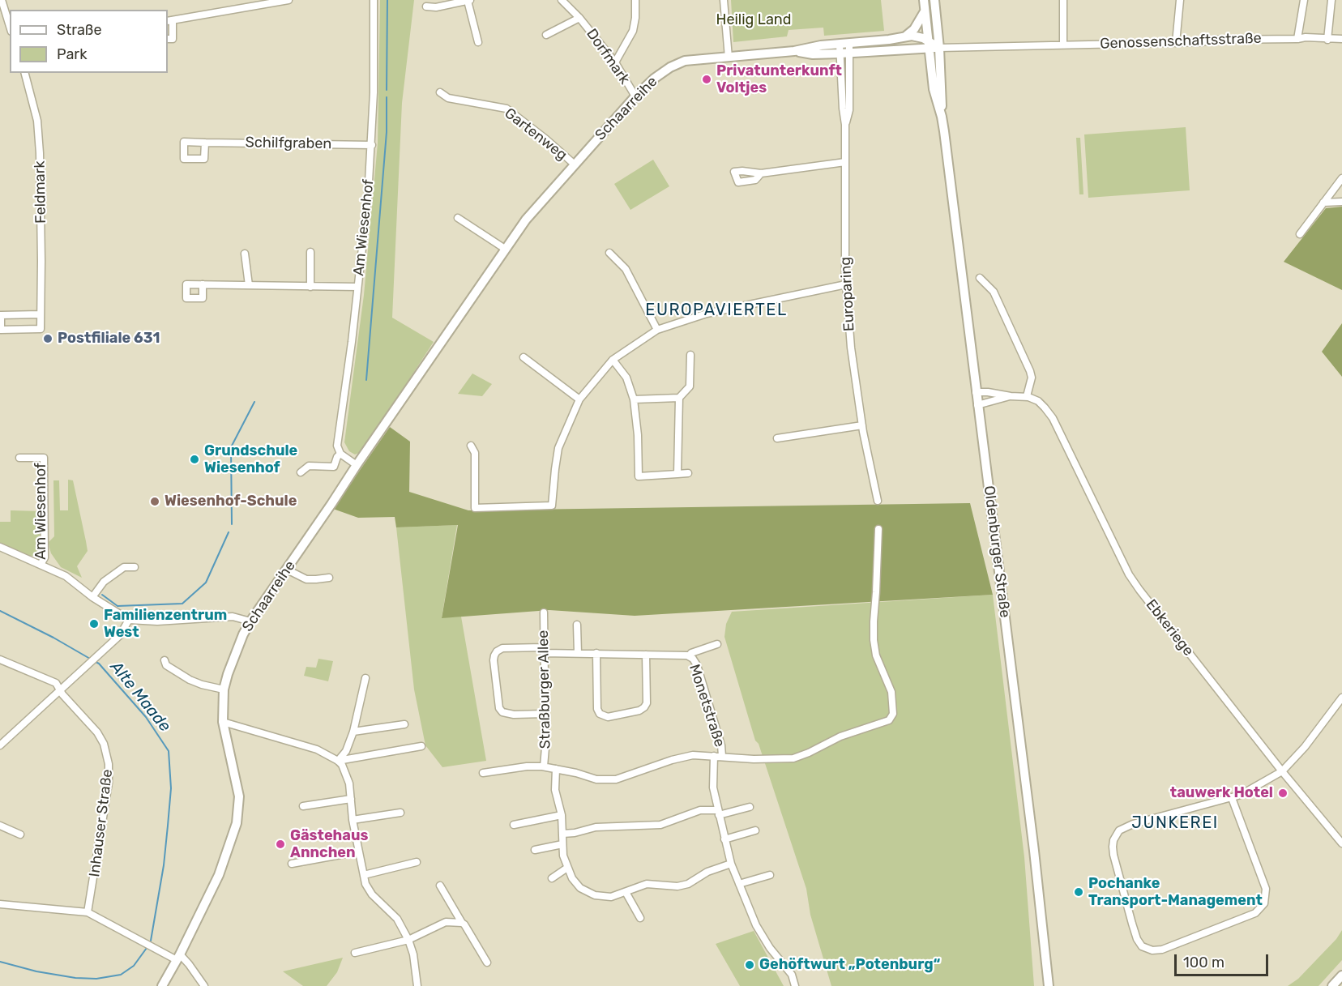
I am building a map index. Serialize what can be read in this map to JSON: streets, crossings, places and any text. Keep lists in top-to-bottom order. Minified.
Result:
{"streets":{"main road":["Schaarreihe","Oldenburger Straße"],"street":["Genossenschaftsstraße","Dorfmark","Gartenweg","Schilfgraben","Feldmark","Am Wiesenhof","Europaring","Ebkeriege","Straßburger Allee","Monetstraße","Inhauser Straße"]},"crossings":[["Genossenschaftsstraße","Oldenburger Straße"],["Dorfmark","Schaarreihe"],["Schaarreihe","Gartenweg"],["Schaarreihe","Europaring"],["Schaarreihe","Oldenburger Straße"],["Schilfgraben","Am Wiesenhof"],["Straßburger Allee","Monetstraße"]],"districts":["EUROPAVIERTEL","JUNKEREI"],"water":["Alte Maade"],"parks":["Heilig Land"],"places":["Privatunterkunft Voltjes","Postfiliale 631","Grundschule Wiesenhof","Wiesenhof-Schule","Familienzentrum West","tauwerk Hotel","Gästehaus Annchen","Pochanke Transport-Management","Gehöftwurt „Potenburg“"],"legend":["Straße","Park"],"scale_bar":"100 m"}
